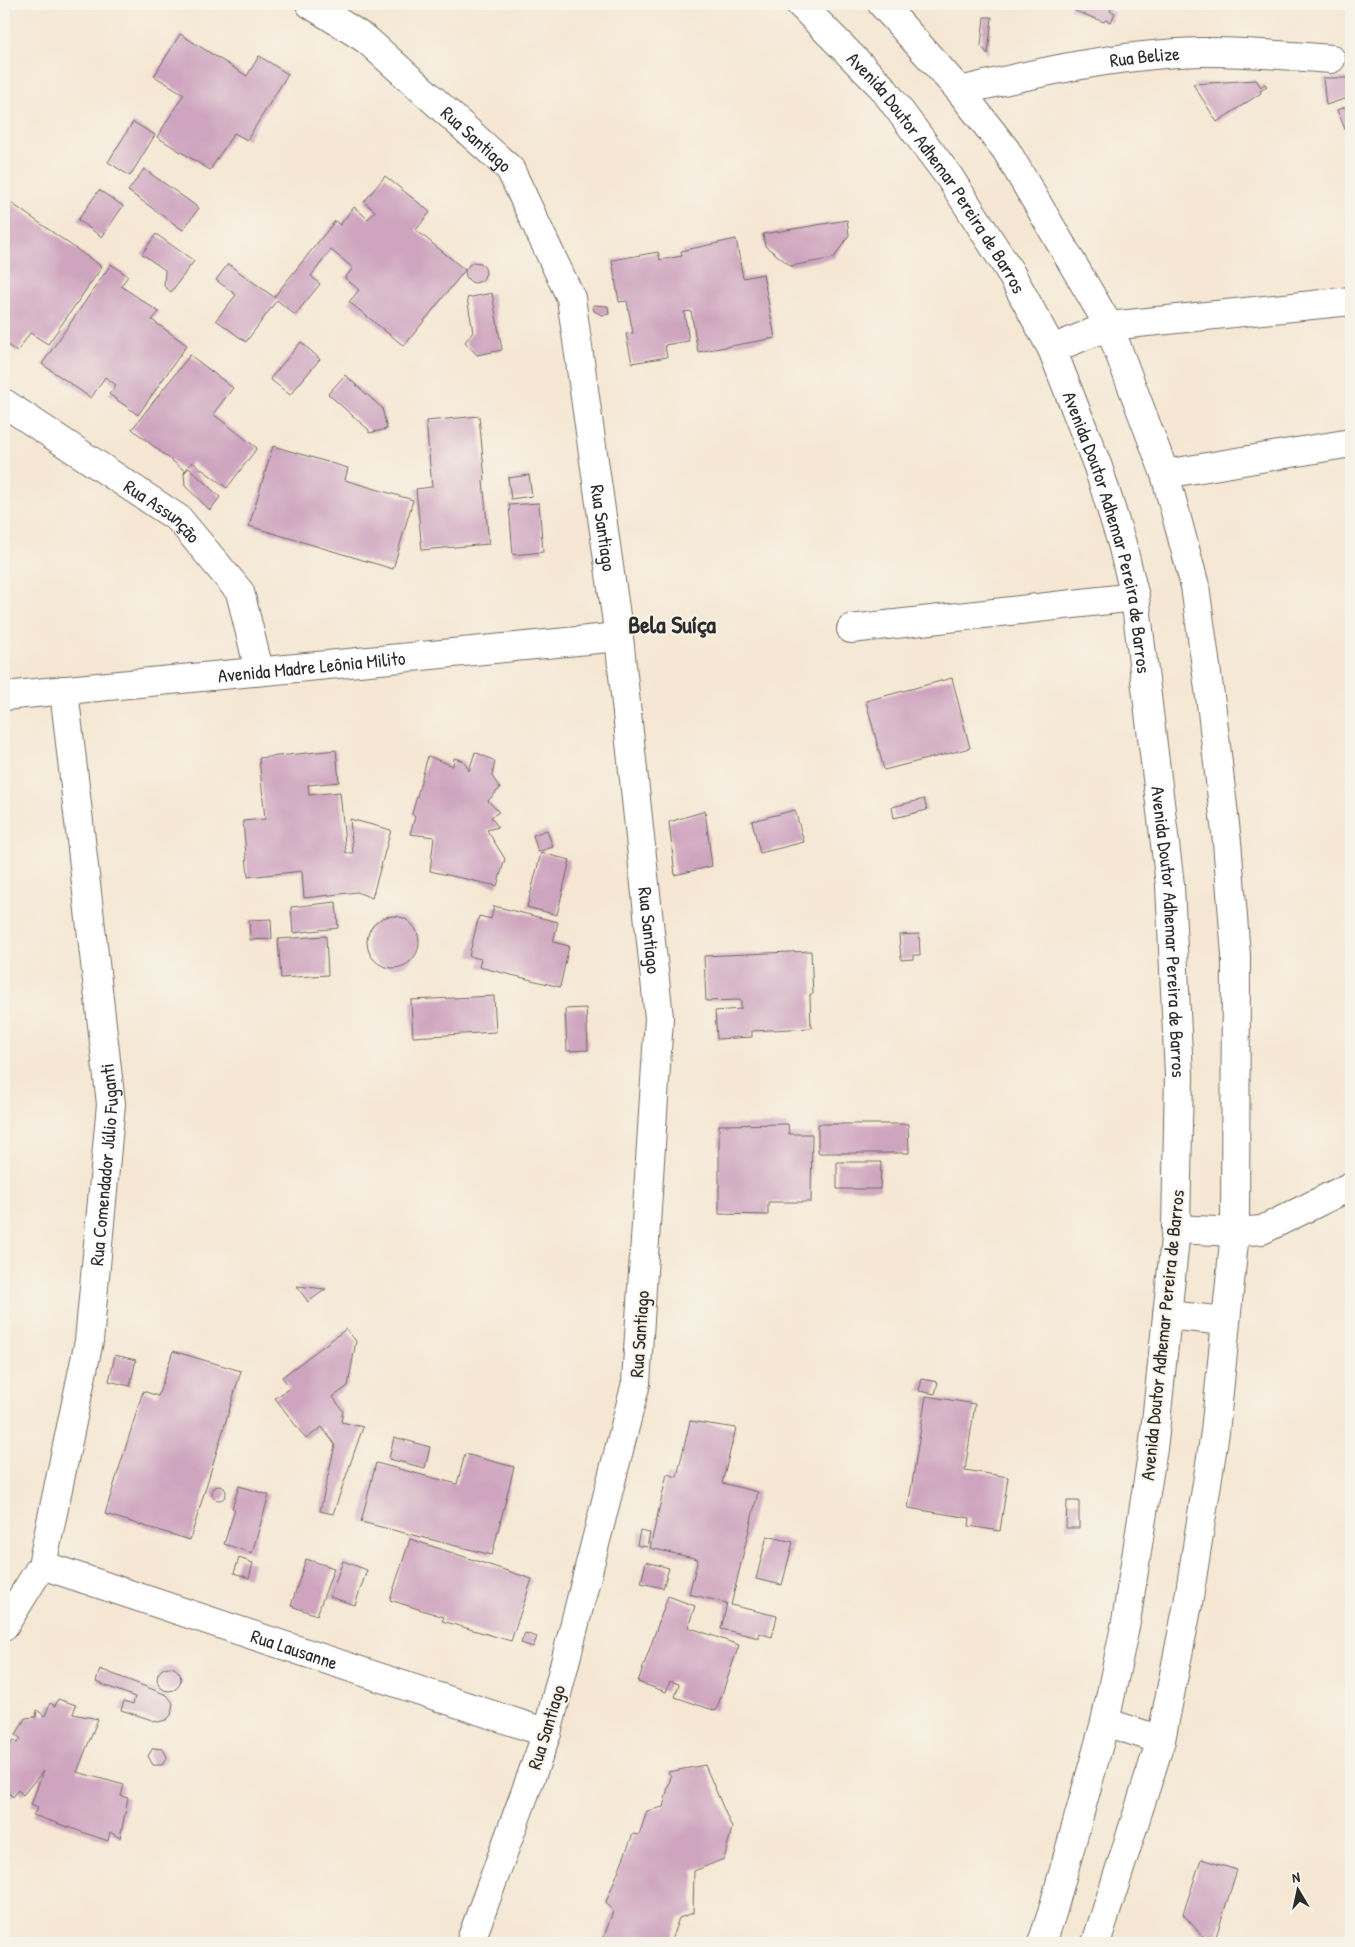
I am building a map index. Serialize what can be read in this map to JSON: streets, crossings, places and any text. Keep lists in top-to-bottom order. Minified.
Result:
{"streets":{"street":["Rua Belize","Rua Santiago","Avenida Doutor Adhemar Pereira de Barros","Rua Assunção","Avenida Madre Leônia Milito","Rua Comendador Júlio Fuganti","Rua Lausanne"]},"crossings":[["Rua Santiago","Avenida Madre Leônia Milito"],["Rua Santiago","Rua Lausanne"],["Rua Assunção","Avenida Madre Leônia Milito"],["Avenida Madre Leônia Milito","Rua Comendador Júlio Fuganti"],["Rua Comendador Júlio Fuganti","Rua Lausanne"]],"districts":["Bela Suíça"],"north":"top"}
